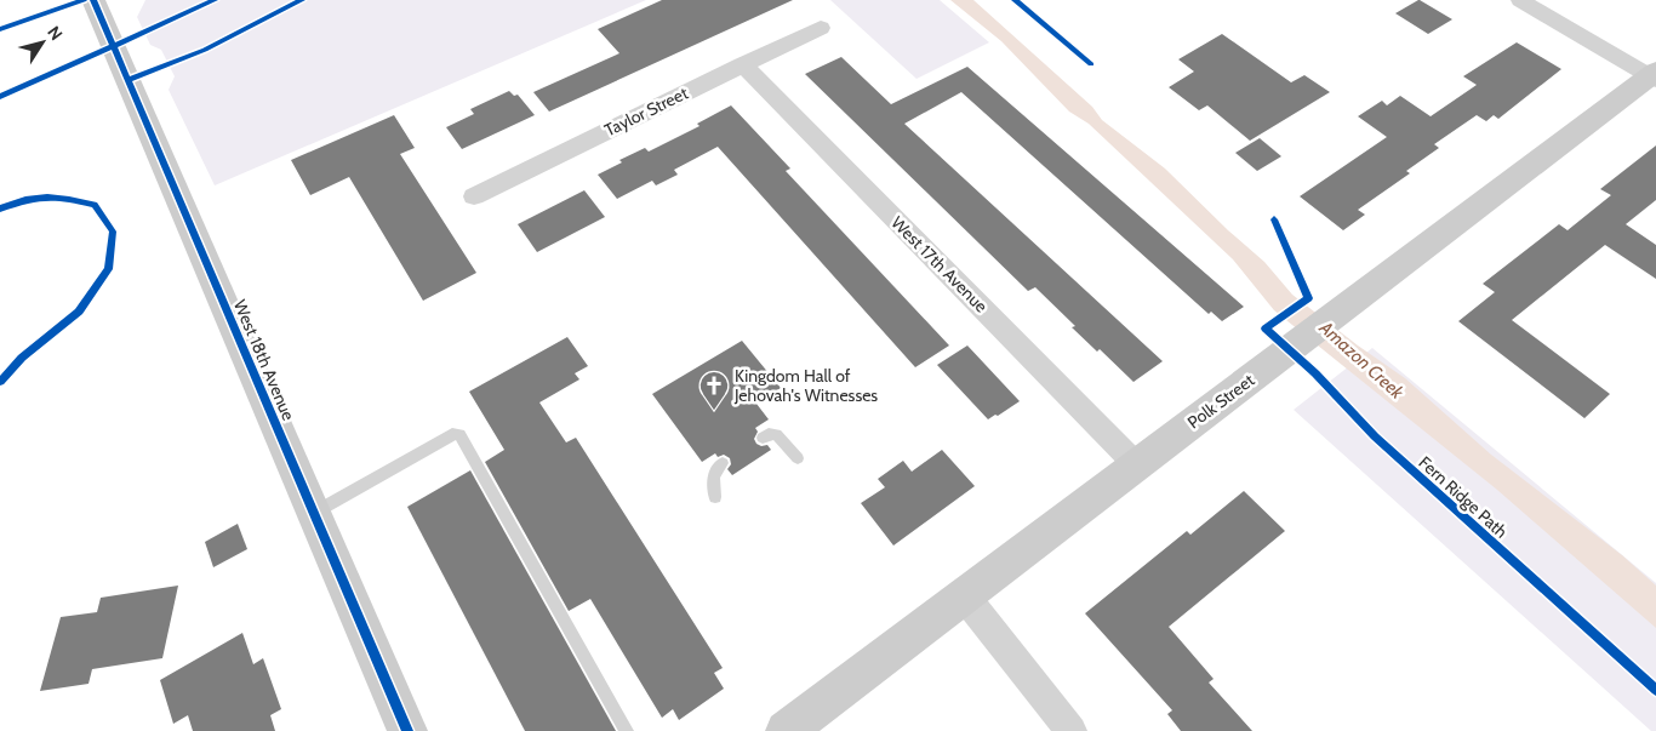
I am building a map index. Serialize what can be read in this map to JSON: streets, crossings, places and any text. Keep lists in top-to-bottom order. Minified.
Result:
{"streets":{"street":["Taylor Street","West 17th Avenue","West 18th Avenue","Polk Street"],"cycle path":["Fern Ridge Path"]},"crossings":[["Taylor Street","West 17th Avenue"],["West 17th Avenue","Polk Street"]],"water":["Amazon Creek"],"places":{"church":["Kingdom Hall of Jehovah's Witnesses"]},"north":"top right"}
